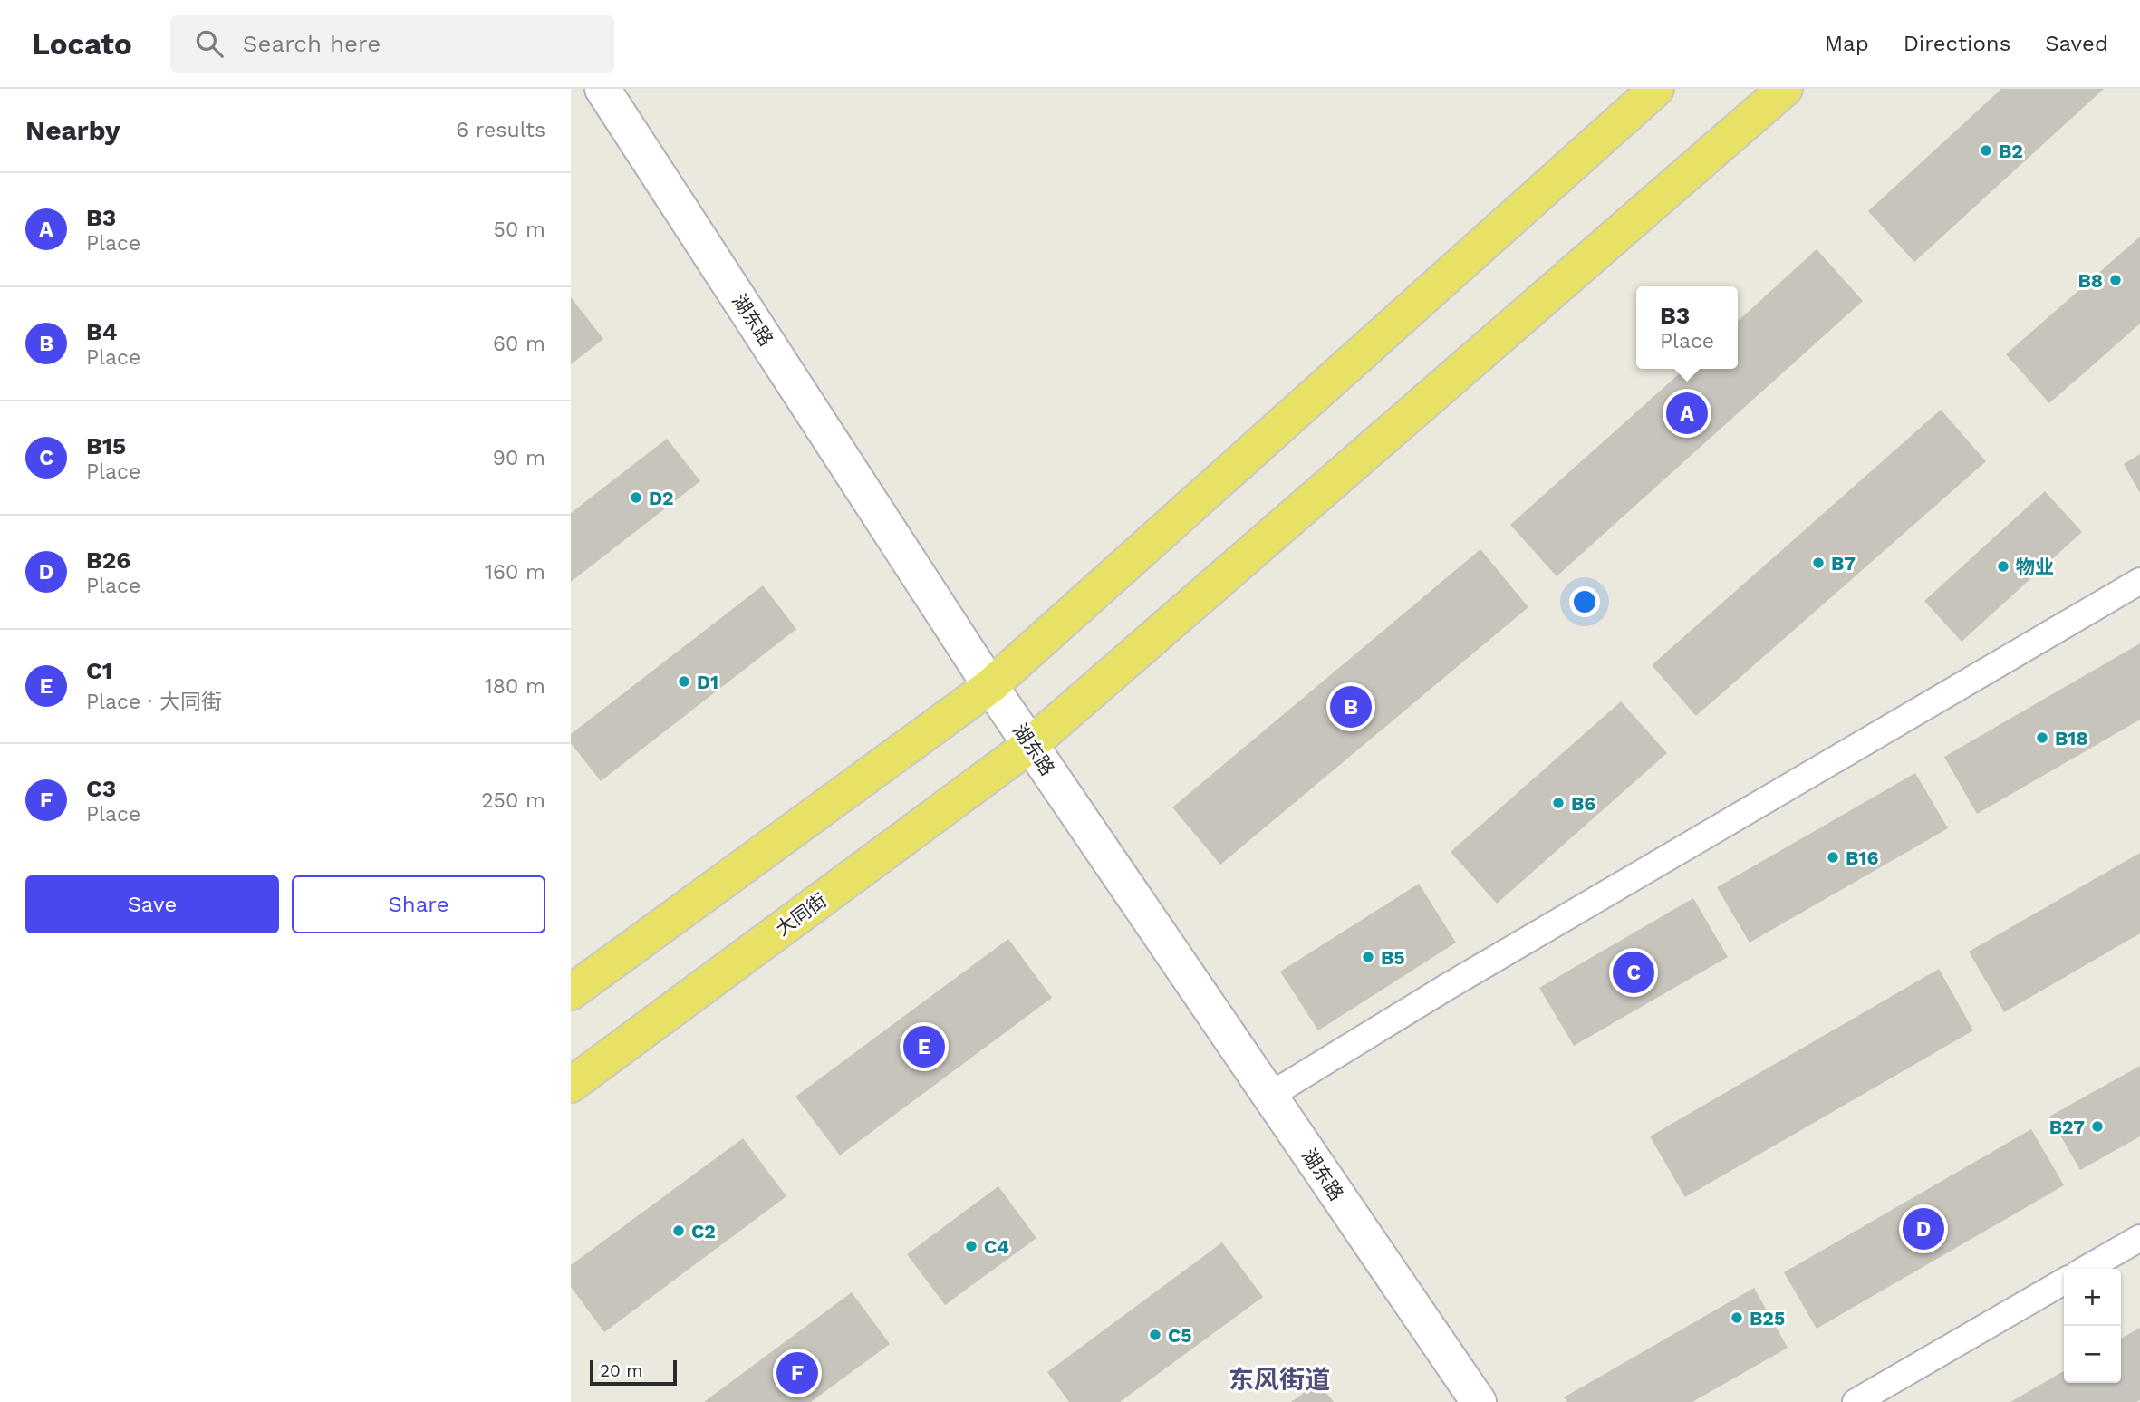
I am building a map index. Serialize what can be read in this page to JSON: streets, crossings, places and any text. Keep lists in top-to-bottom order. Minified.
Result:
{"streets":{"main road":["大同街"],"street":["湖东路"]},"crossings":[["湖东路","大同街"]],"districts":["东风街道"],"places":["B2","B8","D2","B7","物业","D1","B18","B6","B16","B5","B27","C2","C4","B25","C5"],"scale_bar":"20 m","page":{"header":"Locato","search":"Search here","nav":["Map","Directions","Saved"],"heading":["Nearby","6 results"],"list":[{"mark":"A","name":"B3","note":"Place","value":"50 m"},{"mark":"B","name":"B4","note":"Place","value":"60 m"},{"mark":"C","name":"B15","note":"Place","value":"90 m"},{"mark":"D","name":"B26","note":"Place","value":"160 m"},{"mark":"E","name":"C1","note":"Place · 大同街","value":"180 m"},{"mark":"F","name":"C3","note":"Place","value":"250 m"}],"popup":["B3","Place"],"pins":["A","B","C","E","D","F"],"buttons":["Save","Share"],"map_buttons":["+","−"],"scale":"20 m"}}
